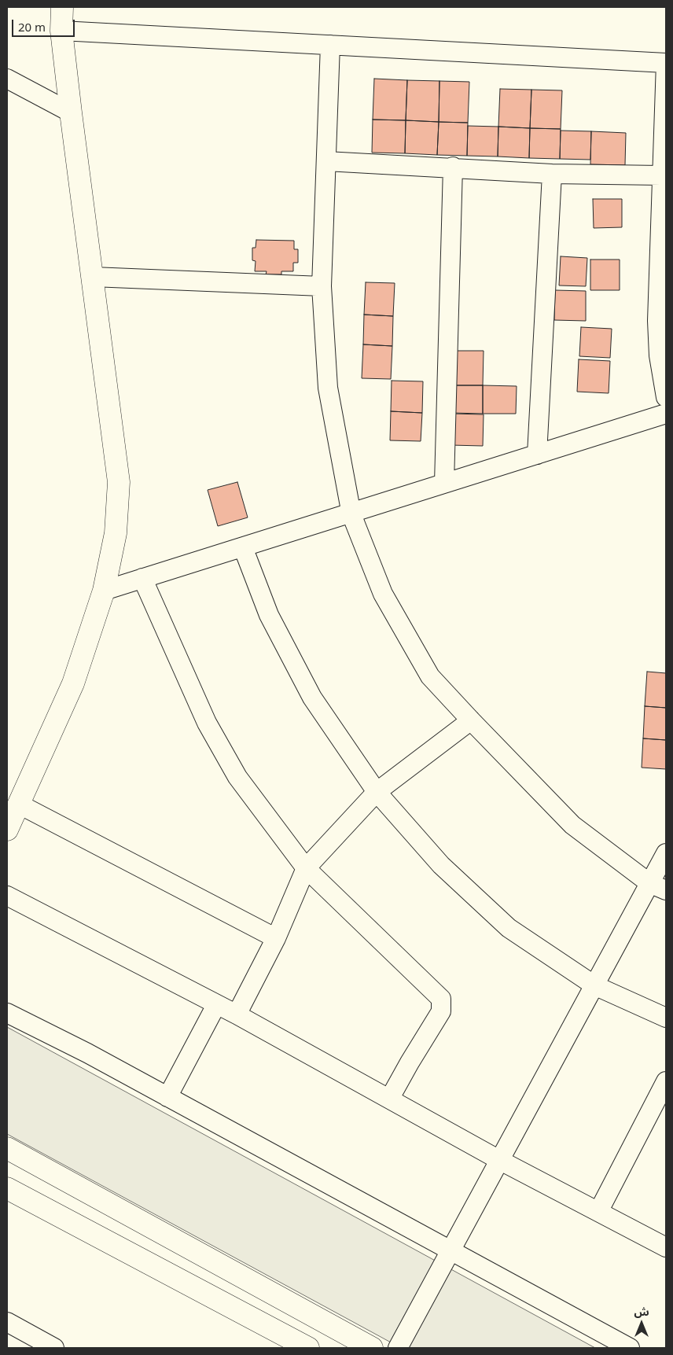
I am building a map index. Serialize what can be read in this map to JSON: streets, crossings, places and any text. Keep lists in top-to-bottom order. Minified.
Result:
{"scale_bar":"20 m","north":"top"}
